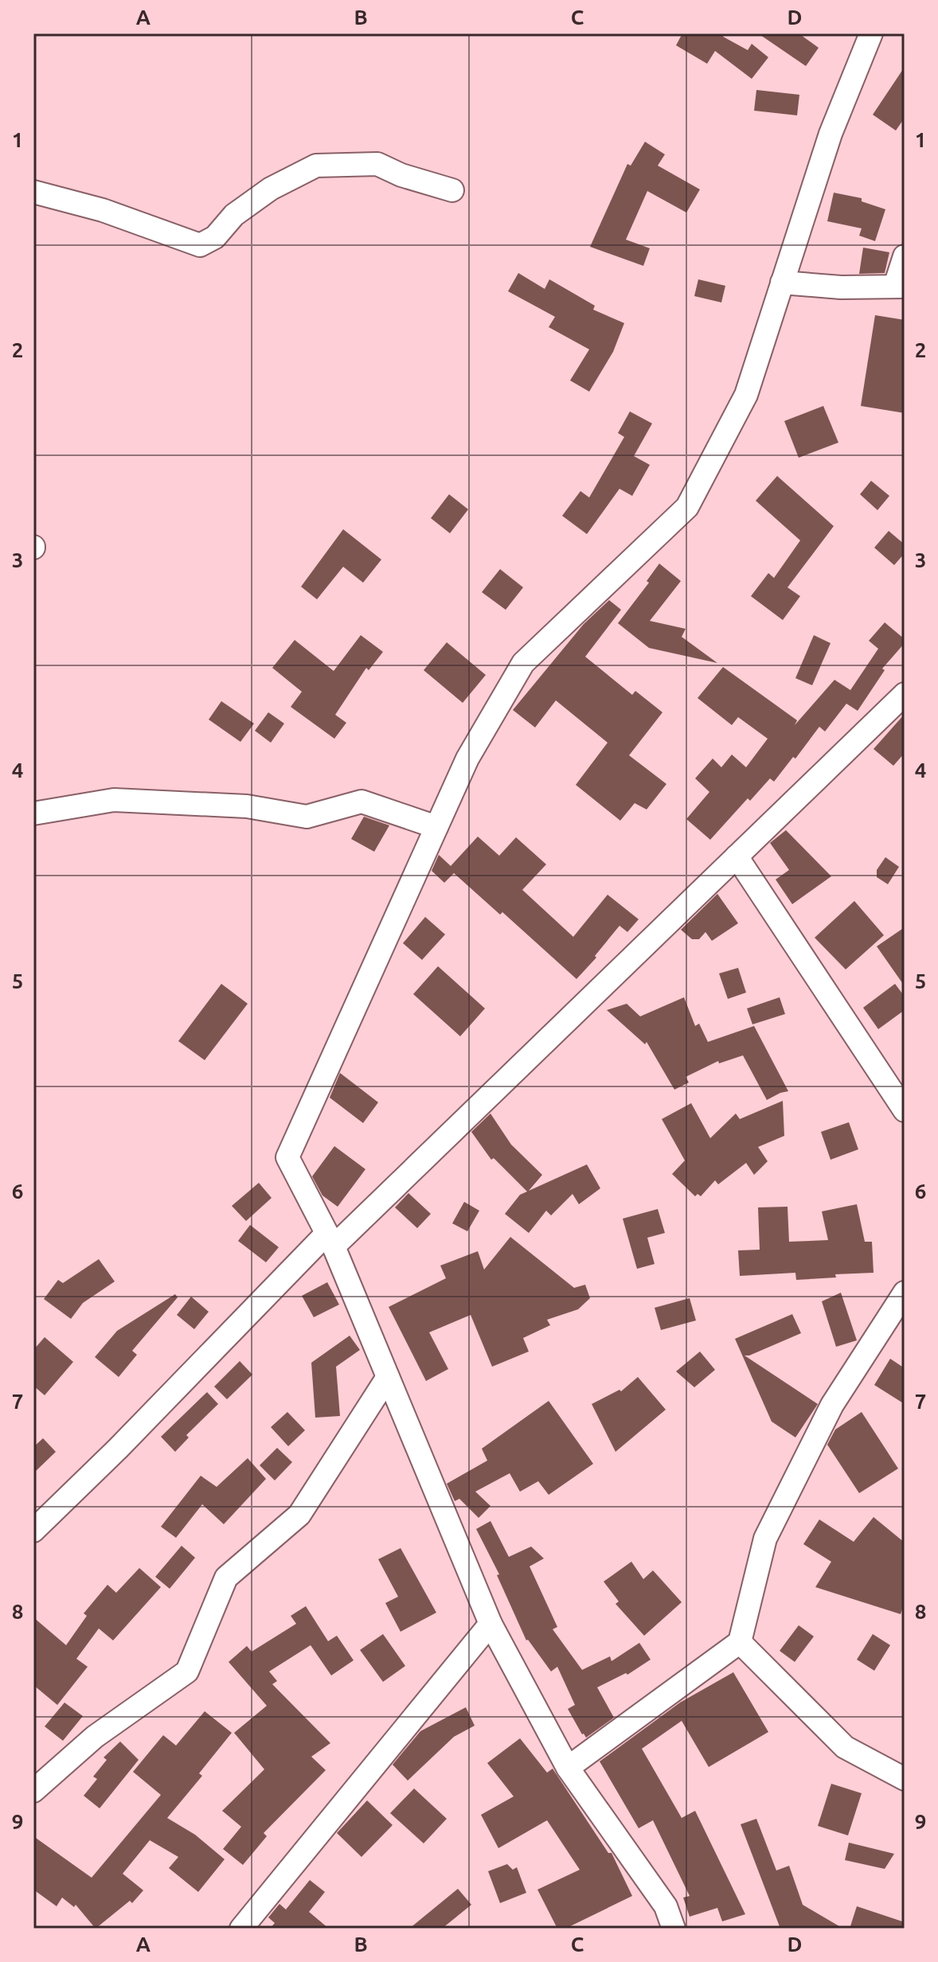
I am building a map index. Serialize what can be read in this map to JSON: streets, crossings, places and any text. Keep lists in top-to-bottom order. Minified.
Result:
{"grid":{"columns":["A","B","C","D"],"rows":["1","2","3","4","5","6","7","8","9"]}}
